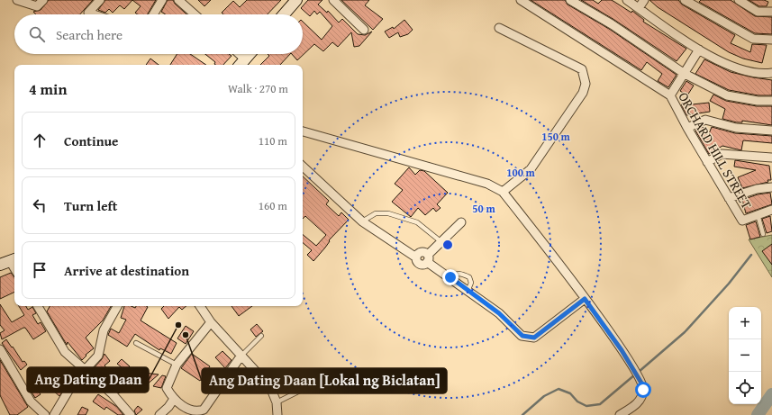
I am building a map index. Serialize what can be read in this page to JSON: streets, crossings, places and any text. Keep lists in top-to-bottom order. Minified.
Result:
{"streets":{"street":["ORCHARD HILL STREET"]},"places":["Ang Dating Daan","Ang Dating Daan [Lokal ng Biclatan]"],"page":{"search":"Search here","heading":["4 min","Walk · 270 m"],"list":[["Continue","110 m"],["Turn left","160 m"],"Arrive at destination"],"map_buttons":["+","−"]},"rings":["150 m","100 m","50 m"]}
